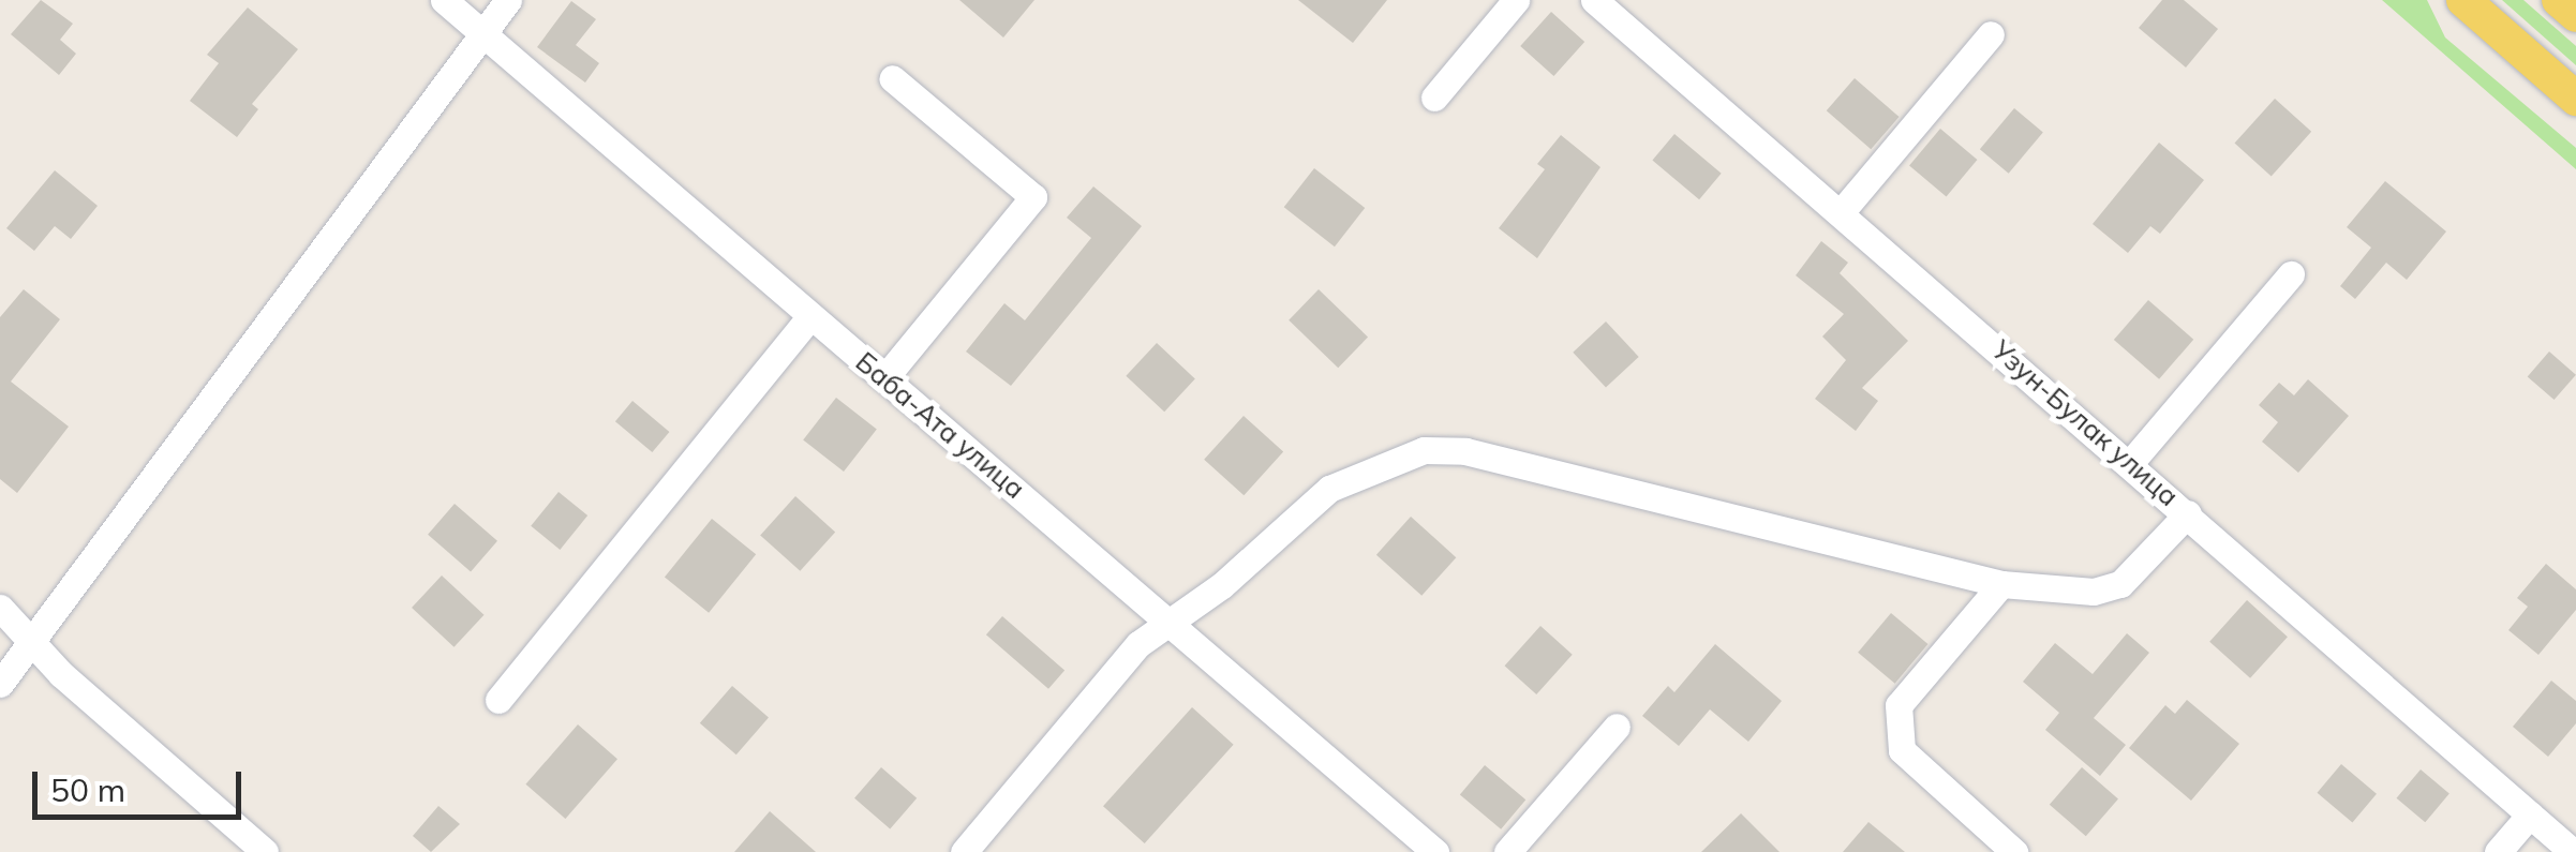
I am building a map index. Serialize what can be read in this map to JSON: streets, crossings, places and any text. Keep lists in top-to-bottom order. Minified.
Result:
{"streets":{"street":["Узун-Булак улица","Баба-Ата улица"]},"scale_bar":"50 m"}
